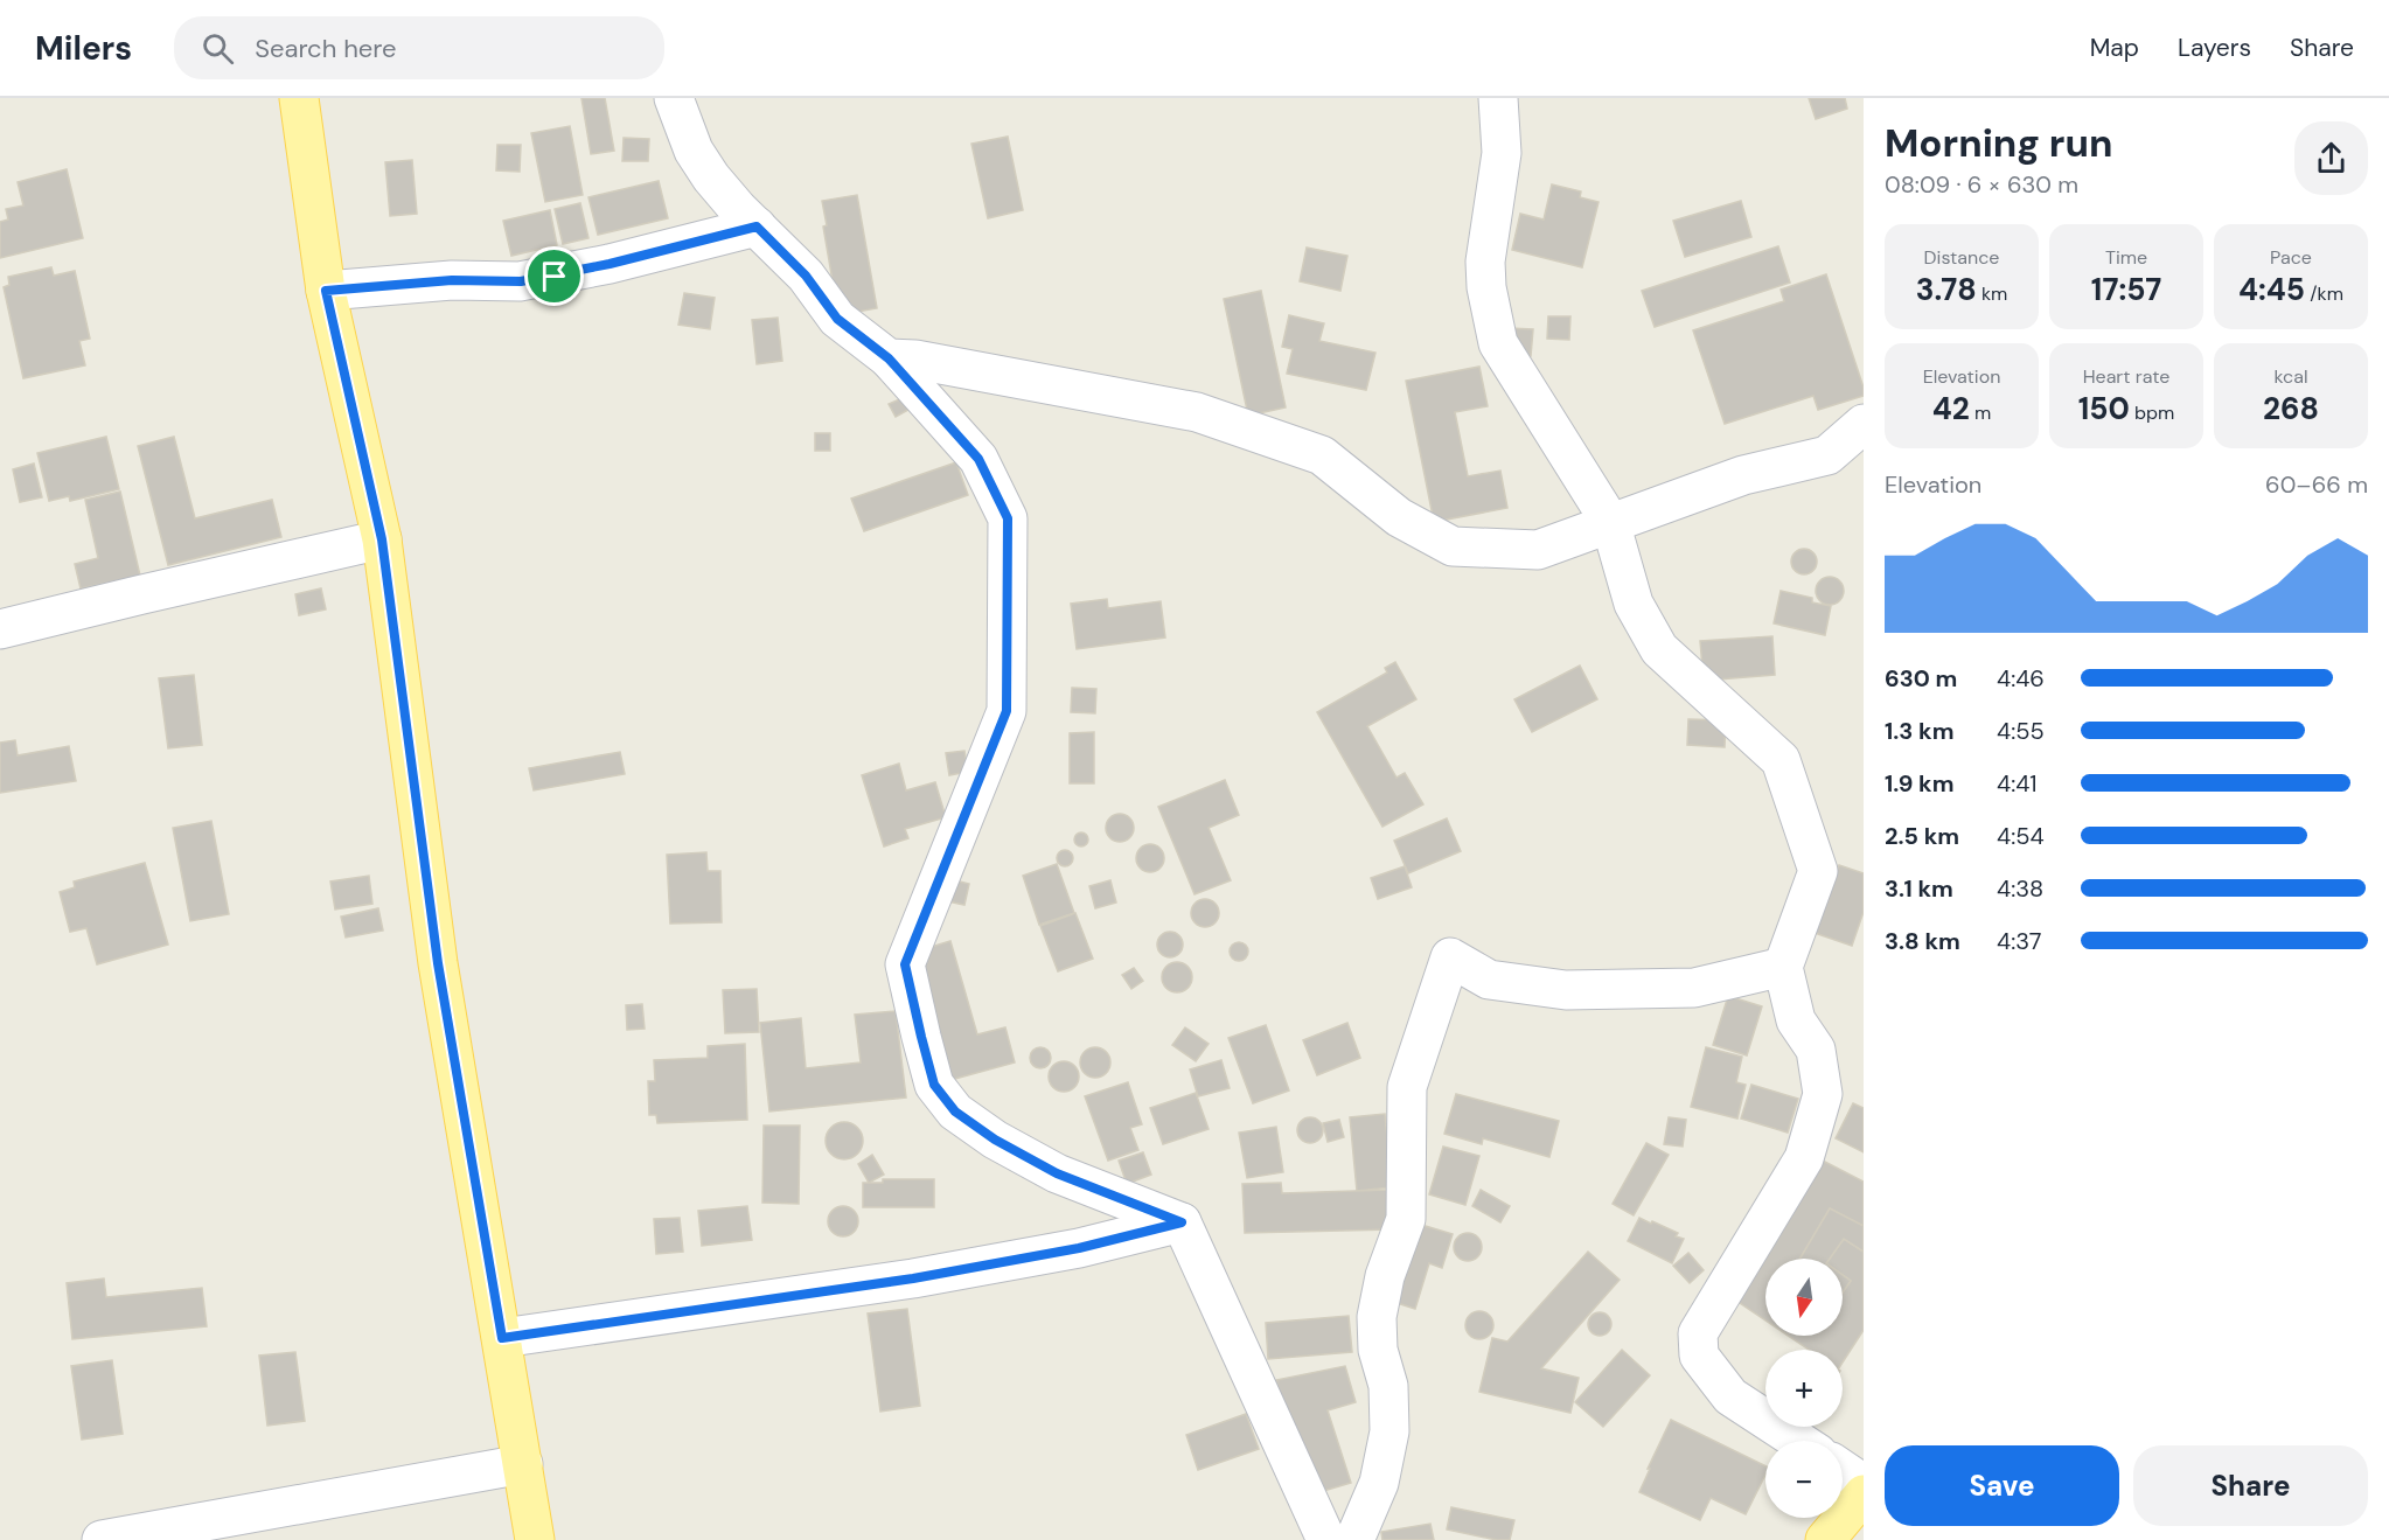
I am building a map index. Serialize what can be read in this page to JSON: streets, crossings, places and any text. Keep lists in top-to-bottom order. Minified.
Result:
{"north":"bottom","page":{"header":"Milers","search":"Search here","nav":["Map","Layers","Share"],"heading":["Morning run","08:09 · 6 × 630 m"],"stats":[["Distance","3.78 km"],["Time","17:57"],["Pace","4:45 /km"],["Elevation","42 m"],["Heart rate","150 bpm"],["kcal","268"]],"chart":["Elevation","60–66 m"],"list":[{"name":"630 m","note":"4:46"},{"name":"1.3 km","note":"4:55"},{"name":"1.9 km","note":"4:41"},{"name":"2.5 km","note":"4:54"},{"name":"3.1 km","note":"4:38"},{"name":"3.8 km","note":"4:37"}],"map_buttons":["+","−"],"buttons":["Save","Share"]}}
